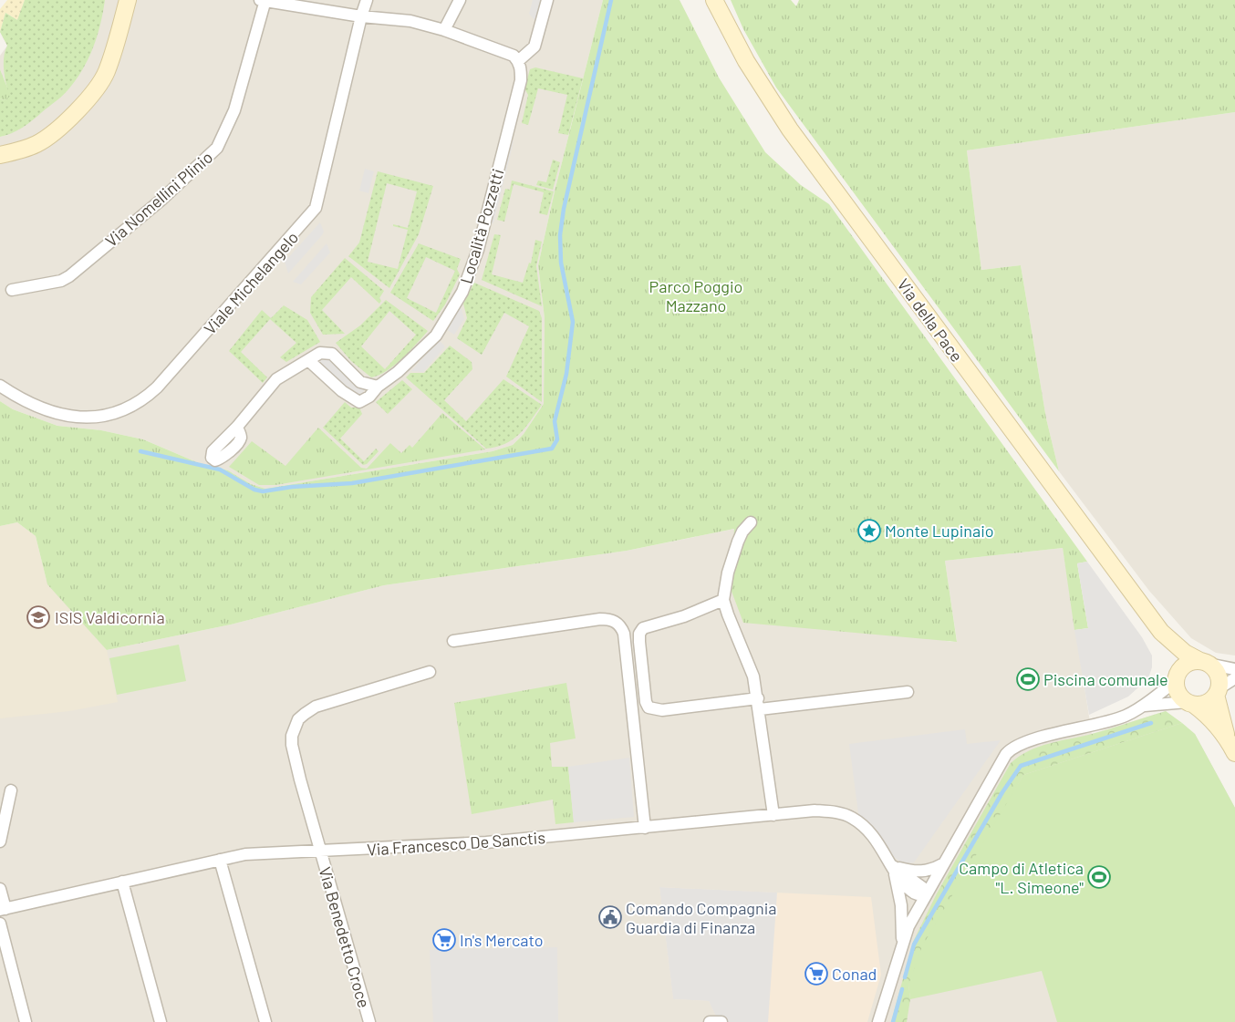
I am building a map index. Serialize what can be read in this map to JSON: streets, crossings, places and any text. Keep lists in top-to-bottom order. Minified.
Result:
{"streets":{"street":["Via Nomellini Plinio","Località Pozzetti","Viale Michelangelo","Via della Pace","Via Francesco De Sanctis","Via Benedetto Croce"]},"crossings":[["Via Francesco De Sanctis","Via Benedetto Croce"]],"parks":["Parco Poggio Mazzano"],"places":{"place":["Monte Lupinaio"],"school or university":["ISIS Valdicornia"],"sports":["Piscina comunale","Campo di Atletica \"L. Simeone\""],"public building":["Comando Compagnia Guardia di Finanza"],"supermarket":["In's Mercato","Conad"]}}
